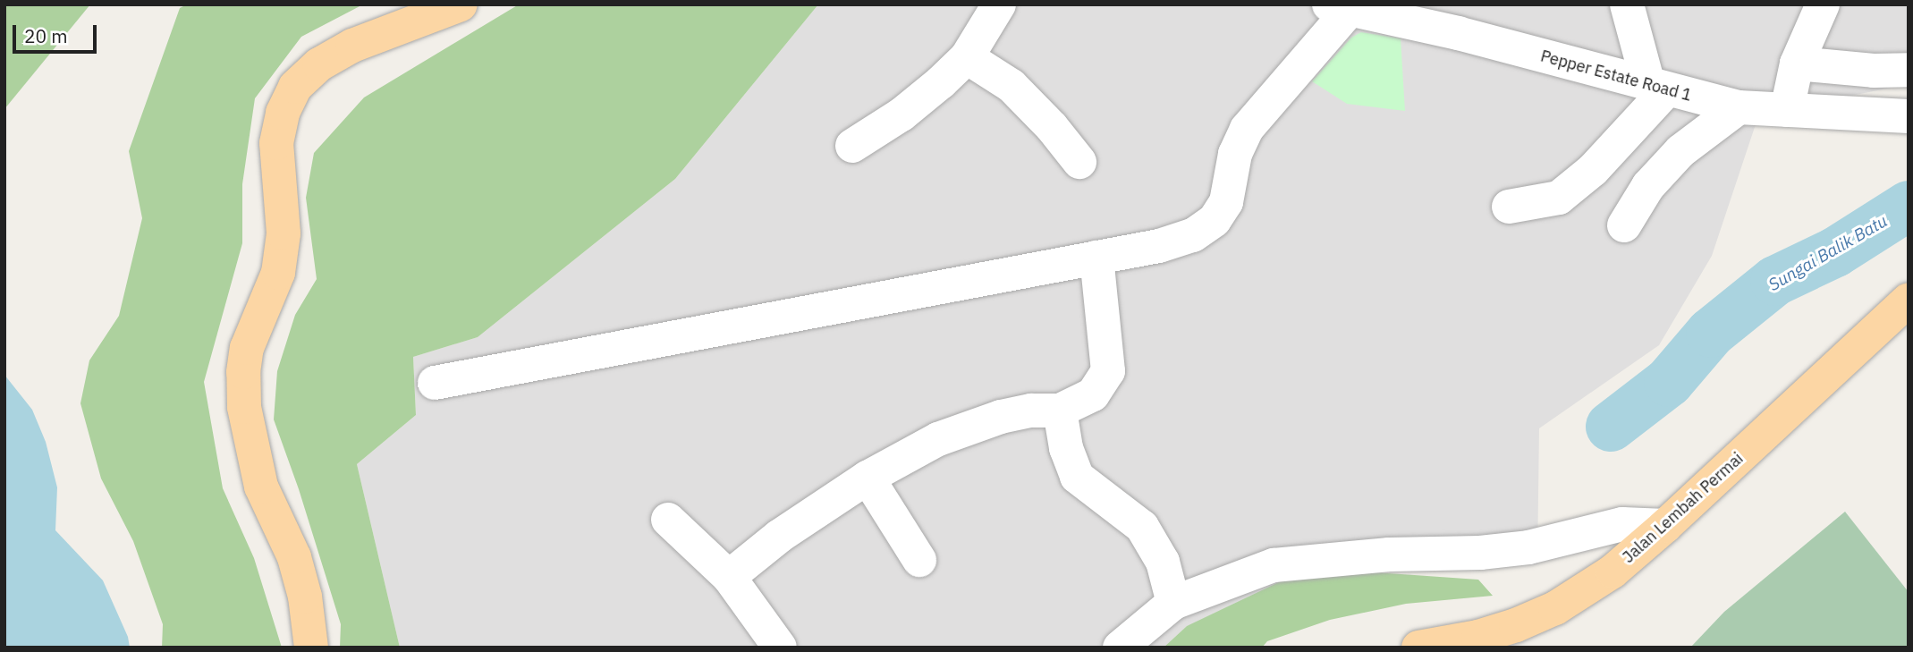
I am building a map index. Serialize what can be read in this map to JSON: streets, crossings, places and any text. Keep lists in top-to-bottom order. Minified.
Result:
{"streets":{"main road":["Jalan Lembah Permai"],"street":["Pepper Estate Road 1"]},"water":["Sungai Balik Batu"],"scale_bar":"20 m"}
